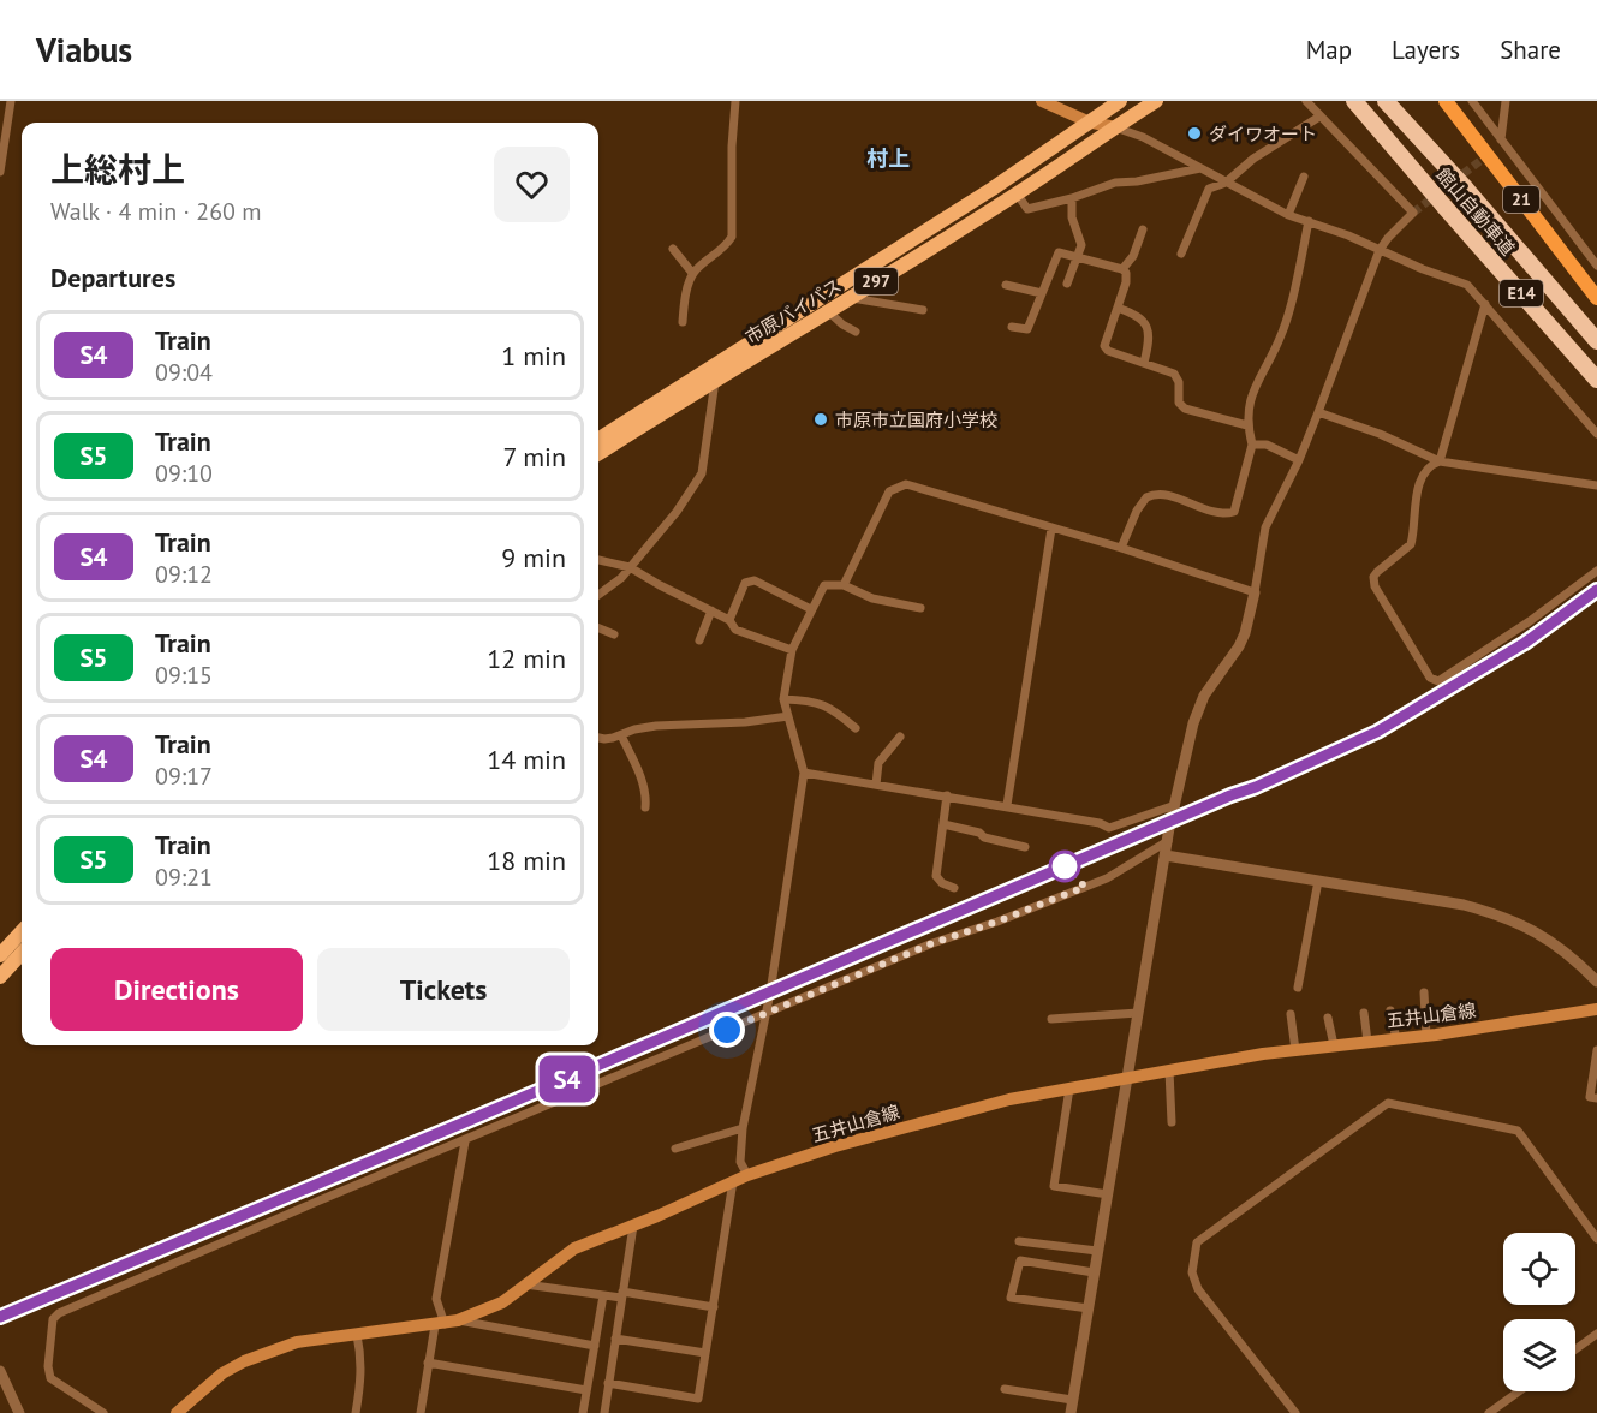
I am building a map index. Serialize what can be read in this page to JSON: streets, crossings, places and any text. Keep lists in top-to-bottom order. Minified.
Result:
{"streets":{"highway":["館山自動車道","297","E14","市原バイパス"],"main road":["21","五井山倉線"]},"districts":["村上"],"places":["ダイワオート","市原市立国府小学校"],"page":{"header":"Viabus","nav":["Map","Layers","Share"],"on_map":"S4","heading":[["上総村上","Walk · 4 min · 260 m"],"Departures"],"list":[{"mark":"S4","name":"Train","note":"09:04","value":"1 min"},{"mark":"S5","name":"Train","note":"09:10","value":"7 min"},{"mark":"S4","name":"Train","note":"09:12","value":"9 min"},{"mark":"S5","name":"Train","note":"09:15","value":"12 min"},{"mark":"S4","name":"Train","note":"09:17","value":"14 min"},{"mark":"S5","name":"Train","note":"09:21","value":"18 min"}],"buttons":["Directions","Tickets"]}}
